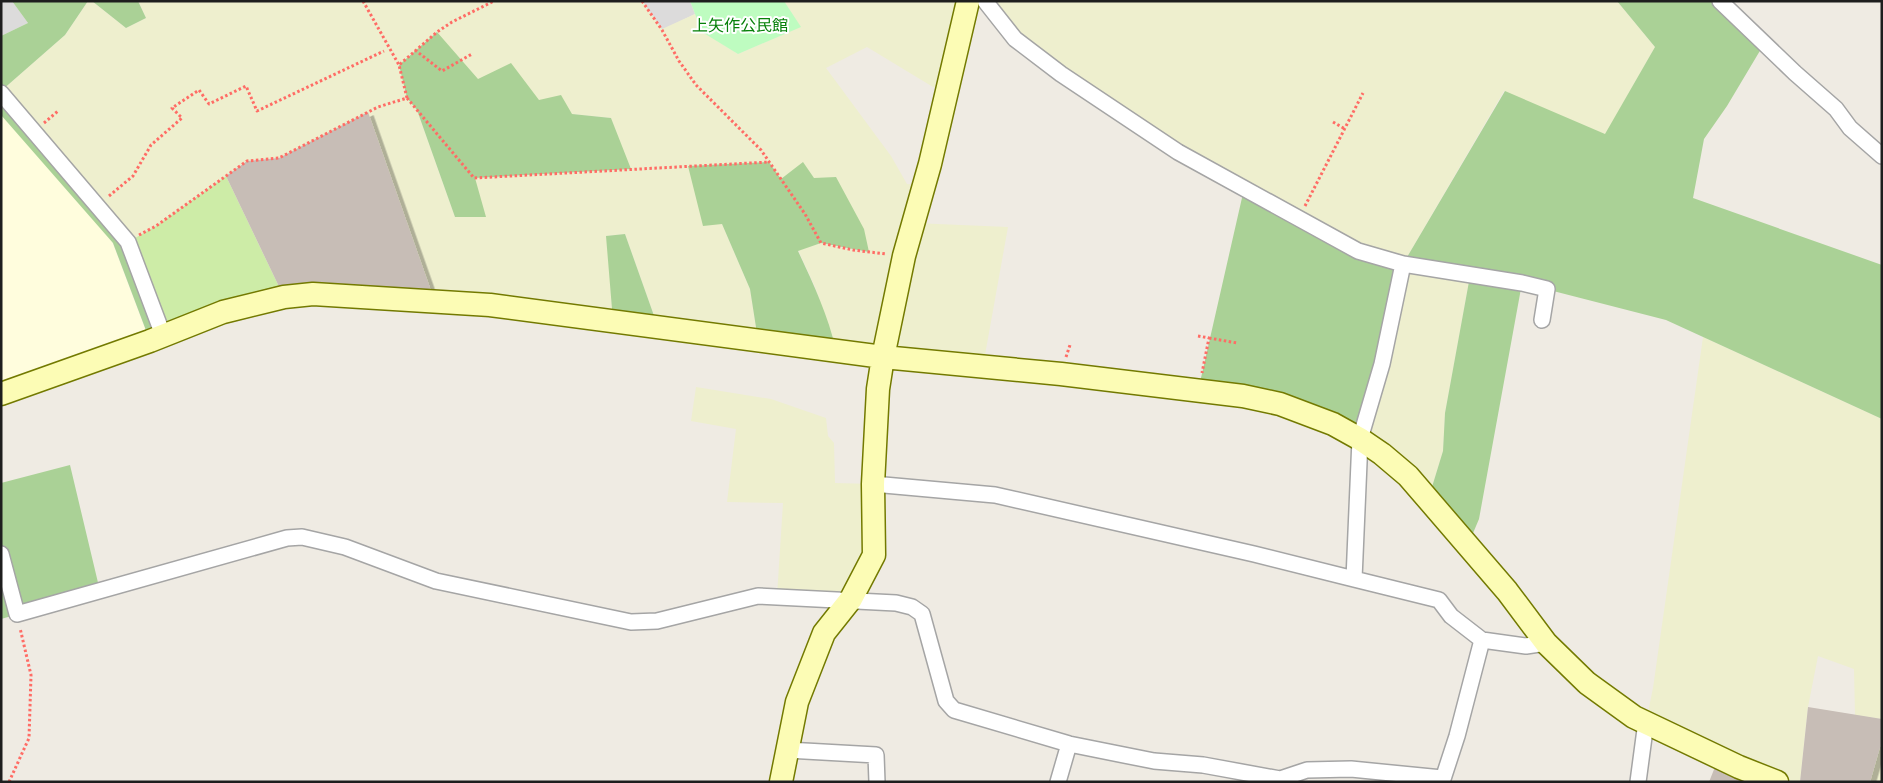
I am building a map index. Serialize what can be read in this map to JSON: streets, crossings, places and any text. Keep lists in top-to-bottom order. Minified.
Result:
{"parks":["上矢作公民館"]}
